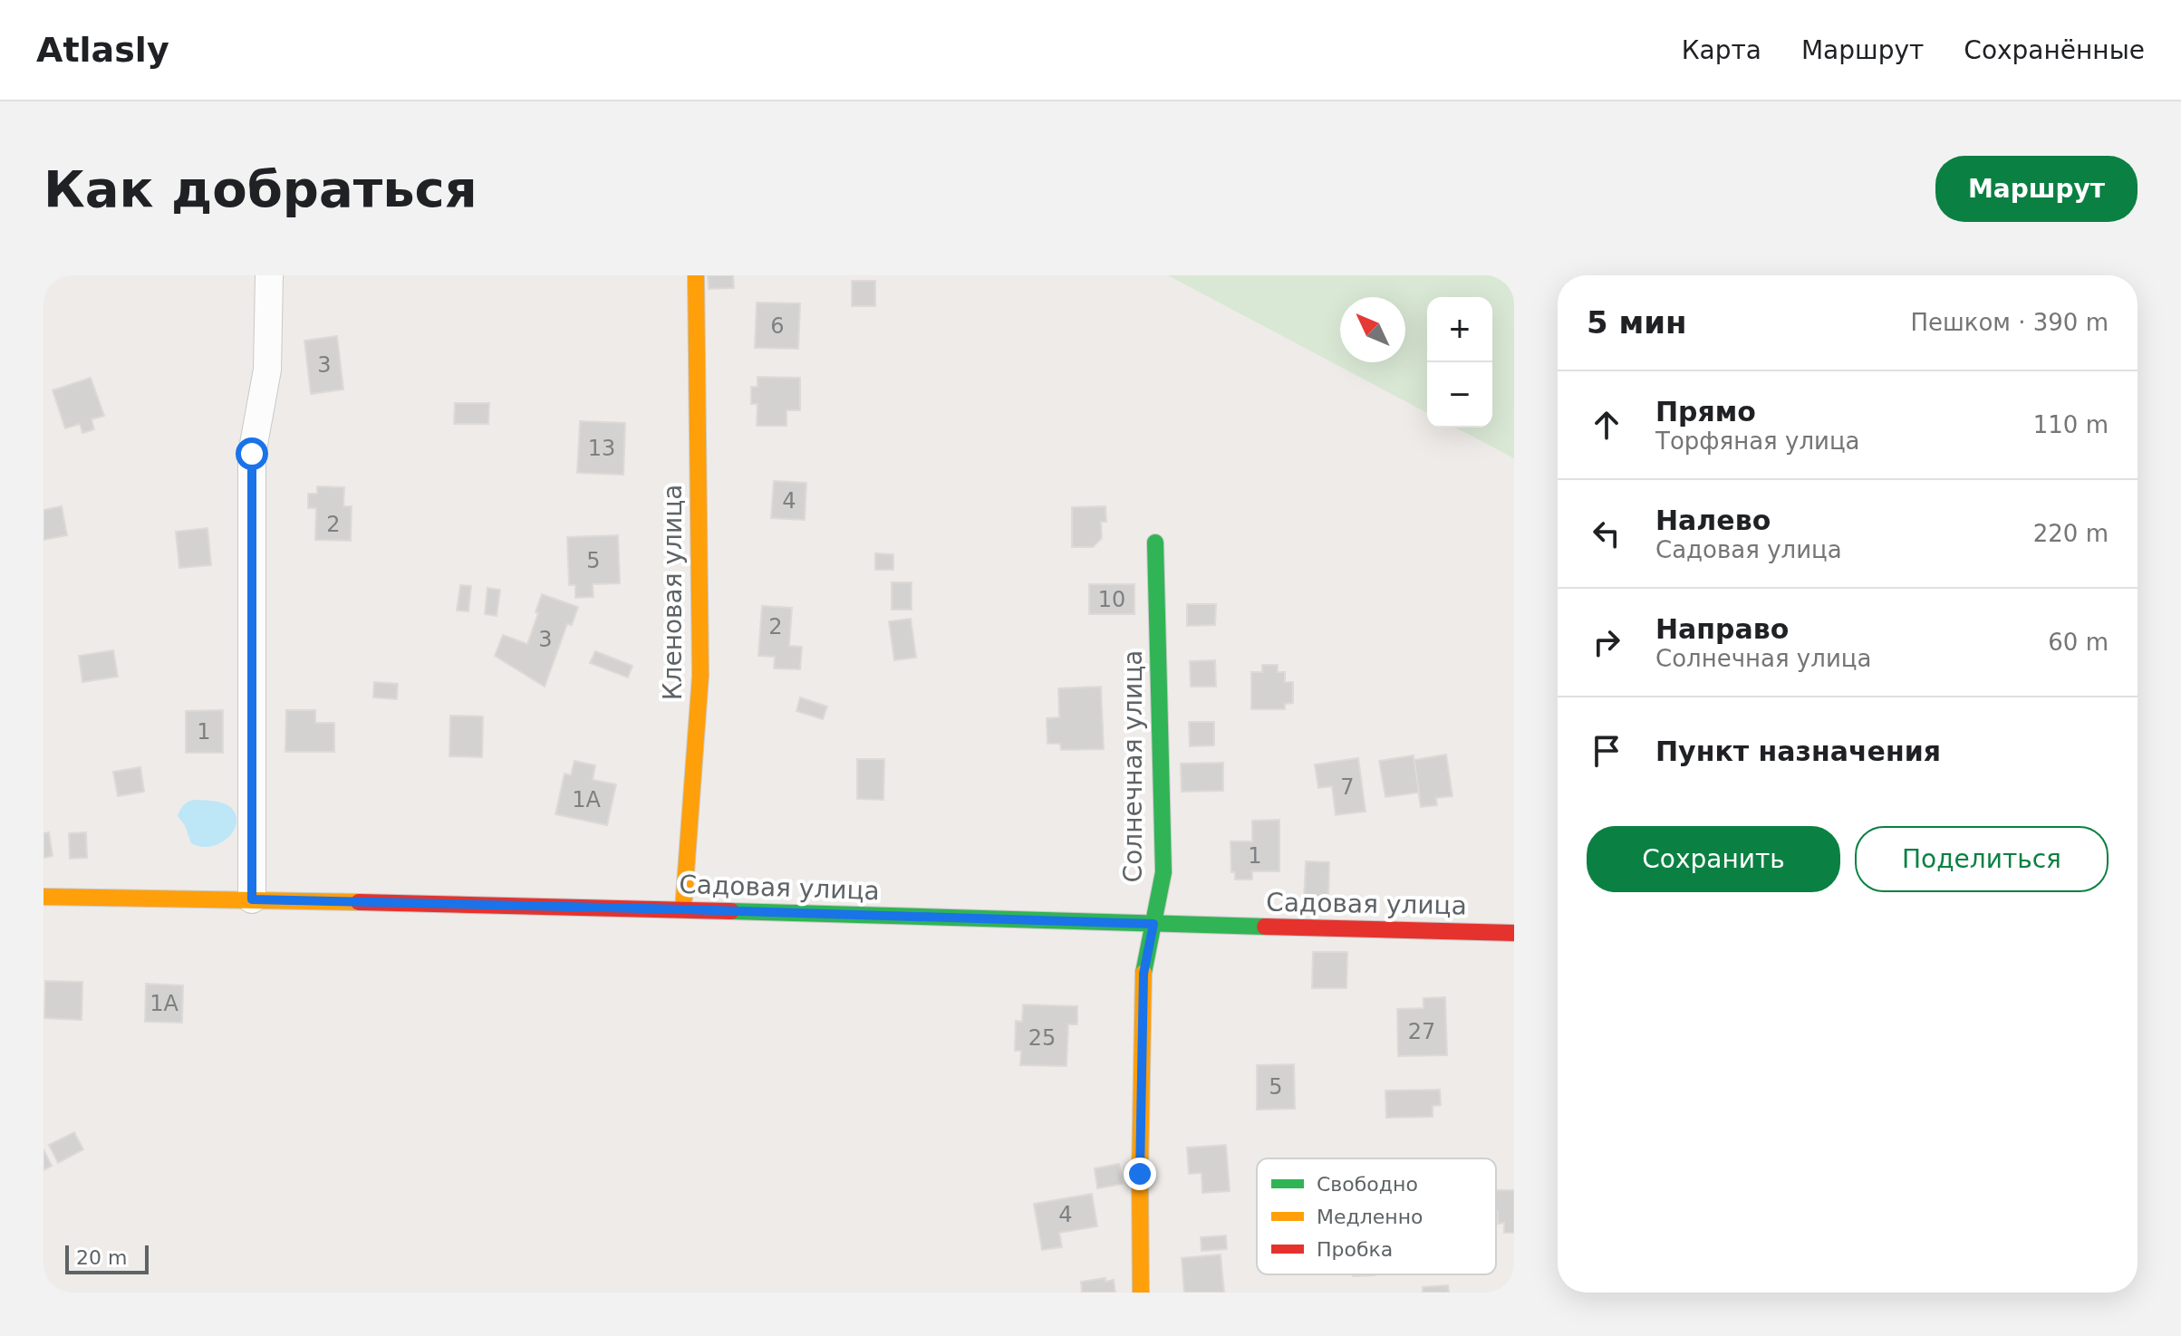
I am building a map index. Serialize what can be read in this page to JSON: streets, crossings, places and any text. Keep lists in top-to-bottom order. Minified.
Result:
{"streets":{"street":["Кленовая улица","Солнечная улица","Садовая улица"]},"crossings":[["Кленовая улица","Садовая улица"],["Солнечная улица","Садовая улица"]],"house_numbers":["6","3","13","4","2","5","10","2","3","1","7","1А","1","1А","27","25","5","4"],"legend":["Свободно","Медленно","Пробка"],"scale_bar":"20 m","north":"top left","page":{"header":"Atlasly","nav":["Карта","Маршрут","Сохранённые"],"buttons":["Маршрут",["Сохранить","Поделиться"]],"title":"Как добраться","heading":["5 мин","Пешком · 390 m"],"map_buttons":["+","−"],"list":[["Прямо","Торфяная улица","110 m"],["Налево","Садовая улица","220 m"],["Направо","Солнечная улица","60 m"],"Пункт назначения"],"scale":"20 m"}}
